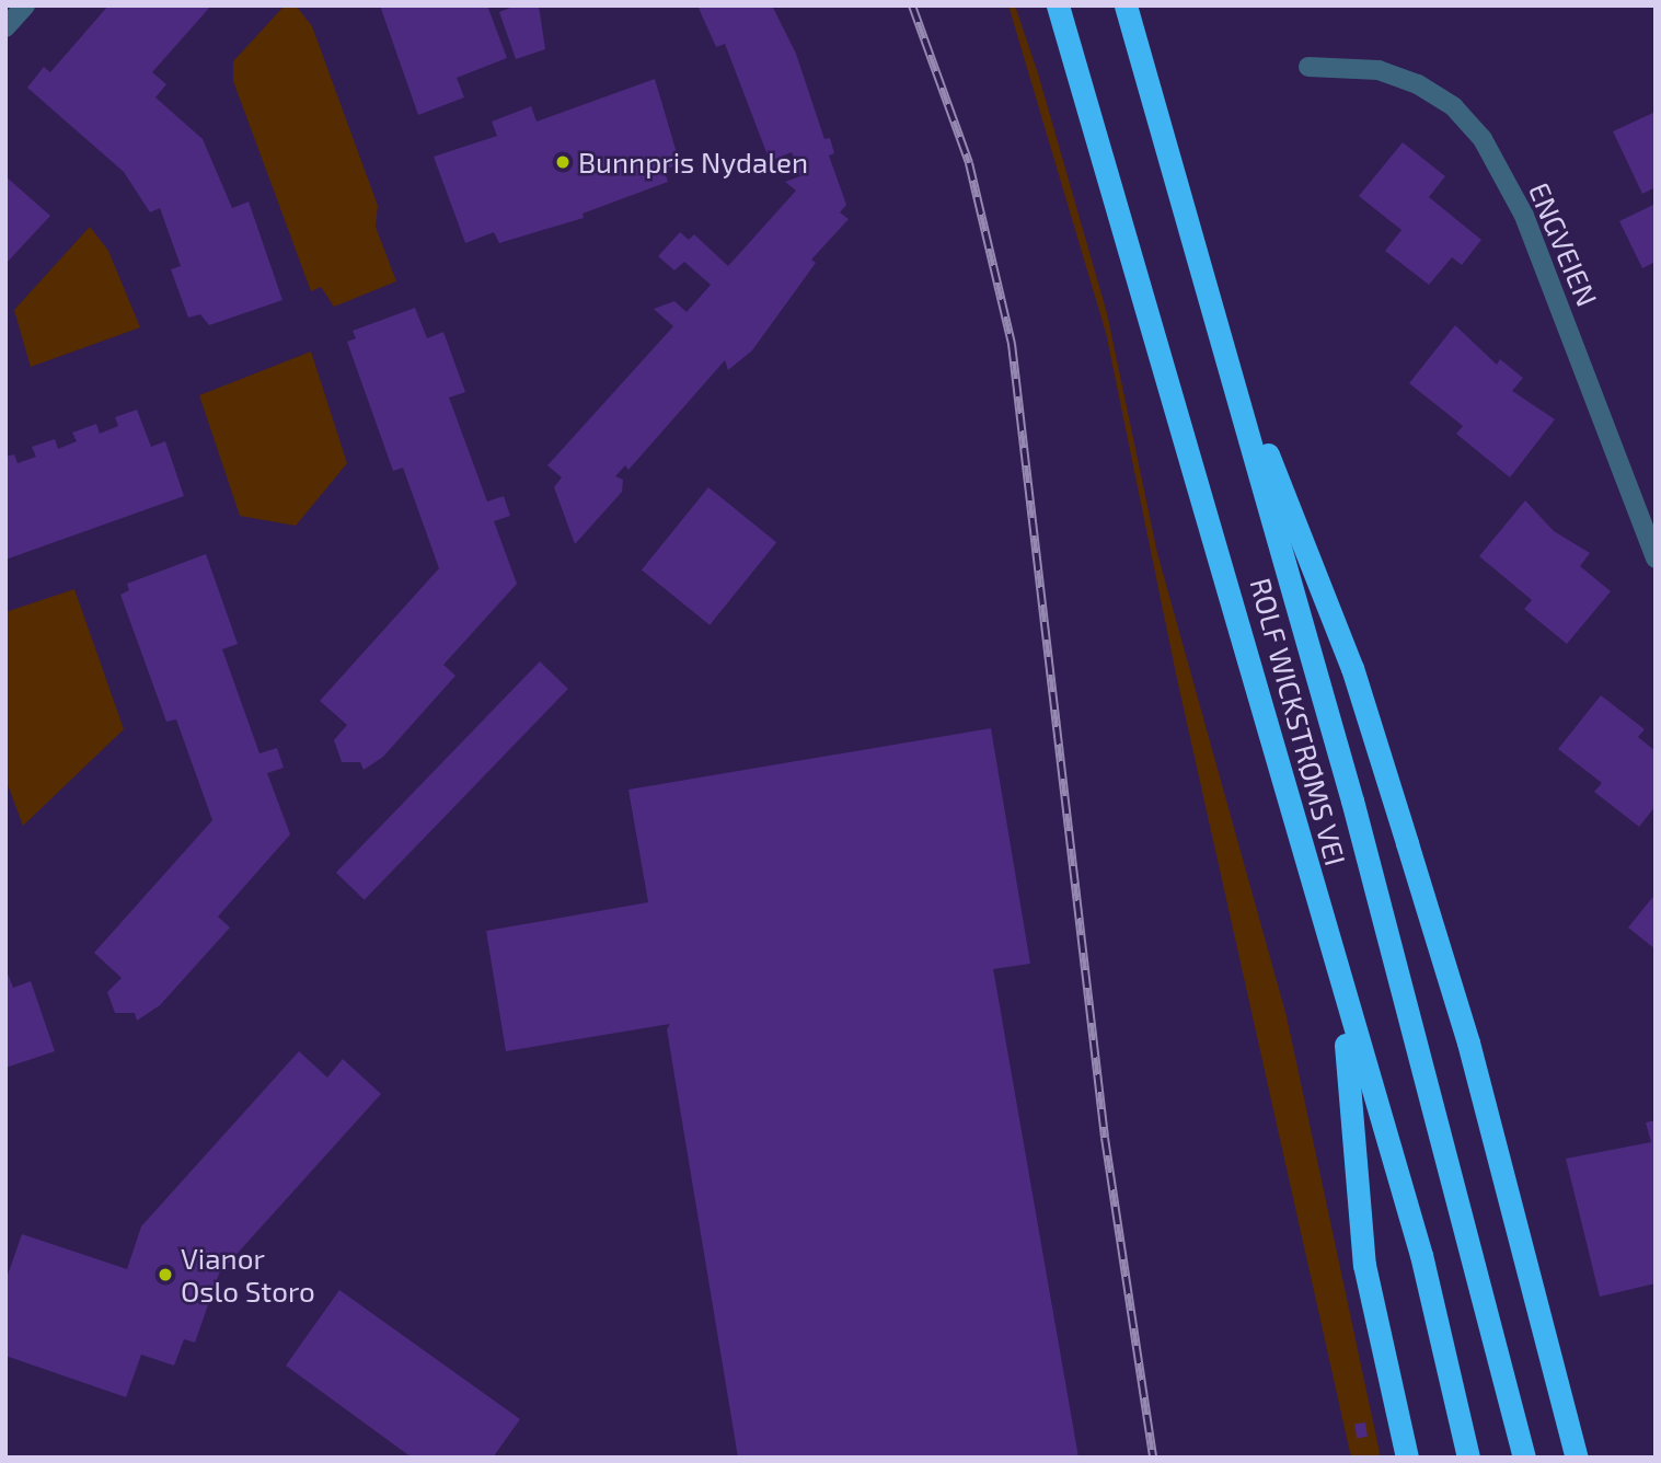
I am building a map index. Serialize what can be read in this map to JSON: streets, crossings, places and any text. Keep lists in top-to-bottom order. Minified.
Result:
{"streets":{"highway":["ROLF WICKSTRØMS VEI"],"street":["ENGVEIEN"]},"places":["Bunnpris Nydalen","Vianor Oslo Storo"]}
